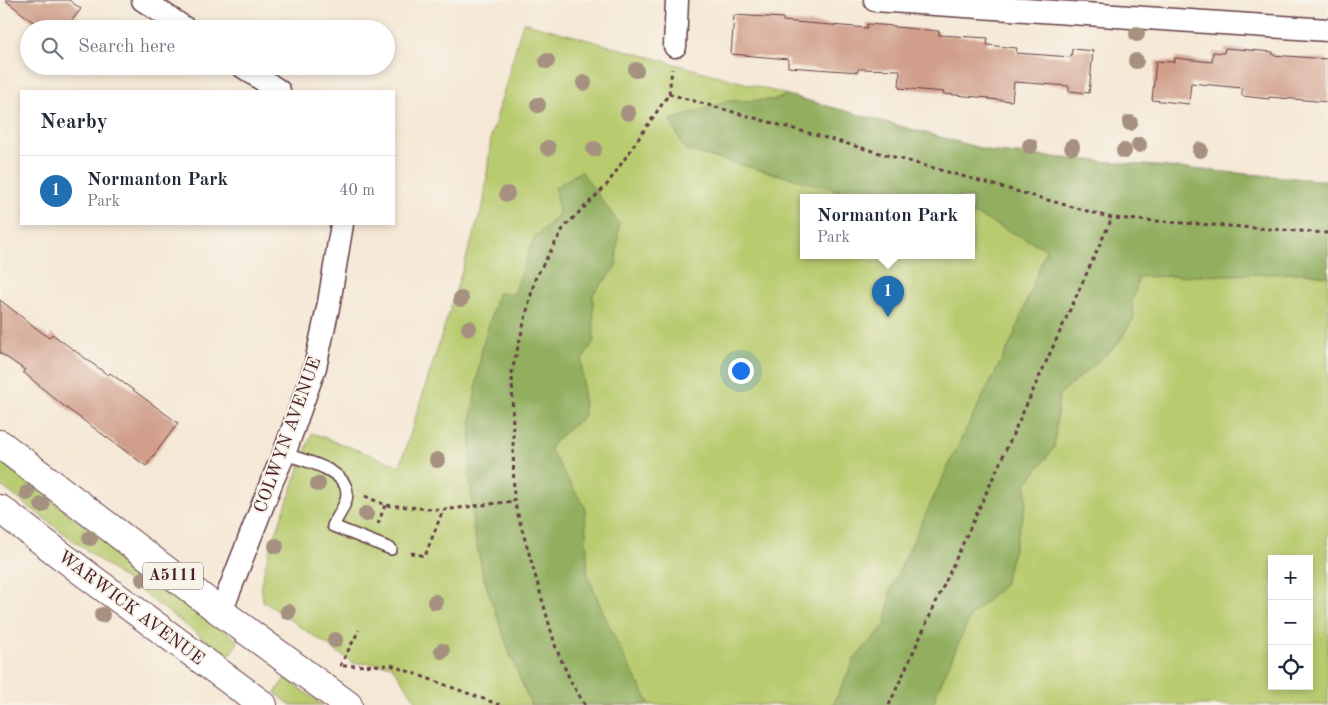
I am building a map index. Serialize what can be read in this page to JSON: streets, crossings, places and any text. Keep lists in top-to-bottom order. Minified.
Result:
{"streets":{"highway":["A5111","WARWICK AVENUE"],"street":["COLWYN AVENUE"]},"crossings":[["COLWYN AVENUE","A5111"]],"page":{"search":"Search here","heading":"Nearby","list":[{"mark":"1","name":"Normanton Park","note":"Park","value":"40 m"}],"popup":["Normanton Park","Park"],"pins":"1","map_buttons":["+","−"]}}
